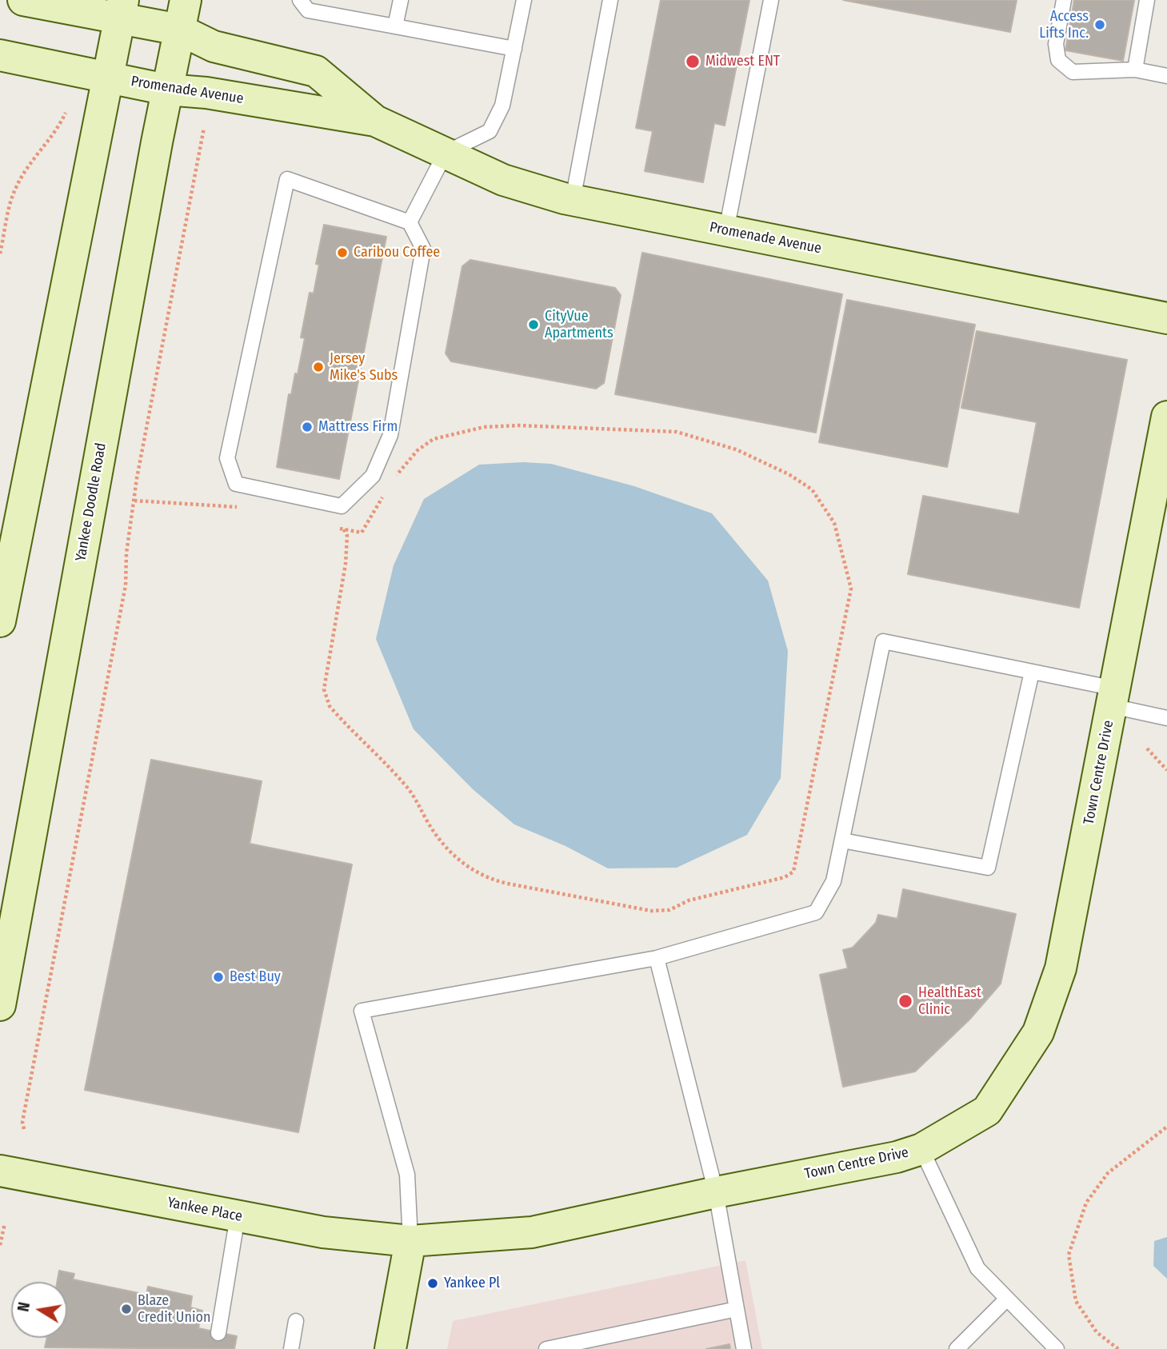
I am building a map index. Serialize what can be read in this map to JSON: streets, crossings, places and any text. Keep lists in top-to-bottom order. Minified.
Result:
{"streets":{"street":["Promenade Avenue","Yankee Doodle Road","Town Centre Drive","Yankee Place"]},"crossings":[["Promenade Avenue","Yankee Doodle Road"],["Town Centre Drive","Yankee Place"]],"places":["Access Lifts Inc.","Midwest ENT","Caribou Coffee","CityVue Apartments","Jersey Mike's Subs","Mattress Firm","Best Buy","HealthEast Clinic","Yankee Pl","Blaze Credit Union"],"north":"left"}
